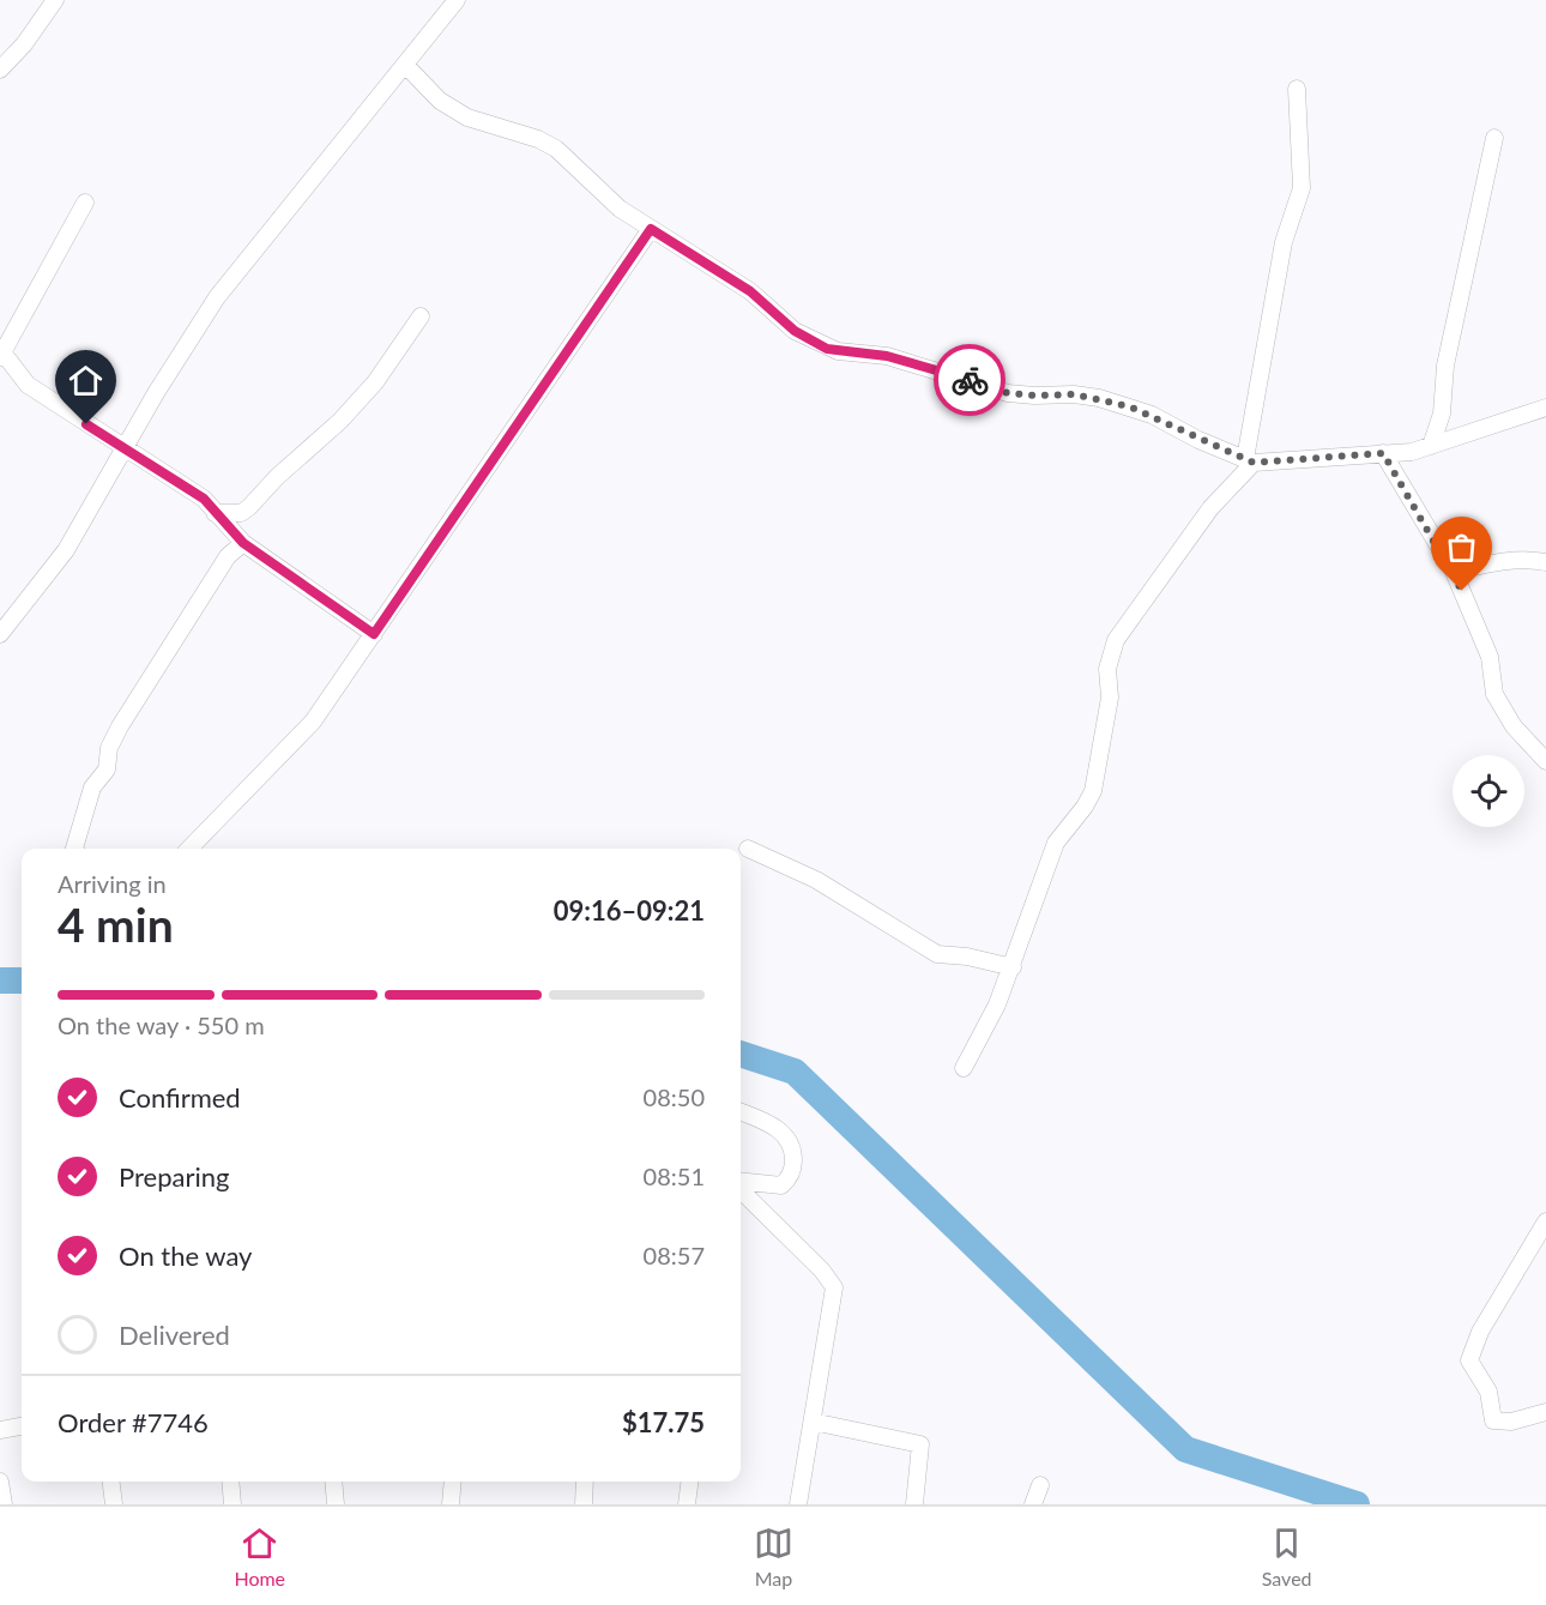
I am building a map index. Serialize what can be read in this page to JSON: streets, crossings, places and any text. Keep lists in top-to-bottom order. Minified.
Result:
{"page":{"heading":["4 min","Arriving in","09:16–09:21"],"panel":["Order #7746","$17.75"],"bar":"On the way · 550 m","list":[["Confirmed","08:50"],["Preparing","08:51"],["On the way","08:57"],"Delivered"],"tabs":["Home","Map","Saved"]}}
